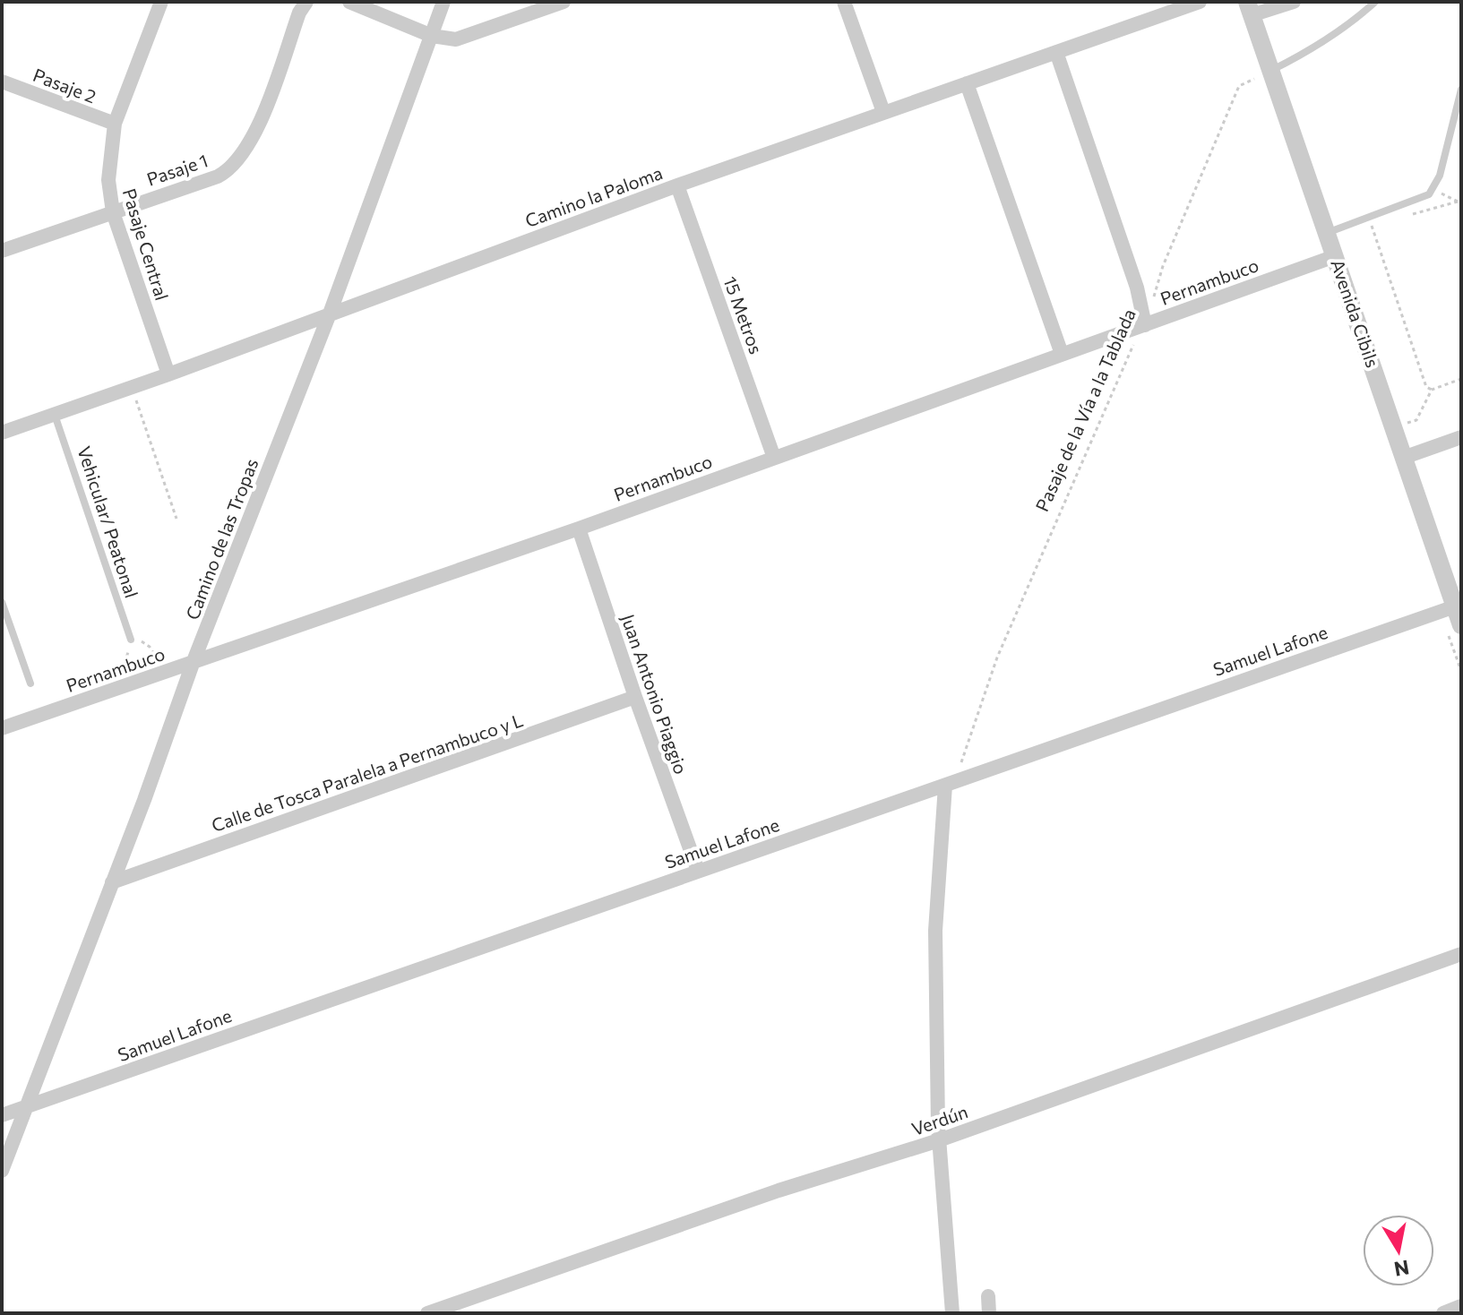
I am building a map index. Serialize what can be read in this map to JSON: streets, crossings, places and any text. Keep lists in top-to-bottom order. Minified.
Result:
{"streets":{"street":["Pasaje 2","Pasaje 1","Camino la Paloma","Pasaje Central","Pernambuco","Avenida Cibils","15 Metros","Camino de las Tropas","Samuel Lafone","Juan Antonio Piaggio","Calle de Tosca Paralela a Pernambuco y L","Verdún"],"lane":["Vehicular/ Peatonal"],"path":["Pasaje de la Vía a la Tablada"]},"crossings":[["Pasaje 2","Pasaje Central"],["Pasaje 1","Pasaje Central"],["Camino la Paloma","Pasaje Central"],["Camino la Paloma","15 Metros"],["Camino la Paloma","Vehicular/ Peatonal"],["Camino la Paloma","Camino de las Tropas"],["Pernambuco","Avenida Cibils"],["Pernambuco","15 Metros"],["Pernambuco","Pasaje de la Vía a la Tablada"],["Pernambuco","Camino de las Tropas"],["Pernambuco","Juan Antonio Piaggio"],["Avenida Cibils","Pasaje de la Vía a la Tablada"],["Avenida Cibils","Samuel Lafone"],["Pasaje de la Vía a la Tablada","Samuel Lafone"],["Camino de las Tropas","Samuel Lafone"],["Camino de las Tropas","Calle de Tosca Paralela a Pernambuco y L"],["Samuel Lafone","Juan Antonio Piaggio"],["Juan Antonio Piaggio","Calle de Tosca Paralela a Pernambuco y L"]],"north":"bottom"}
